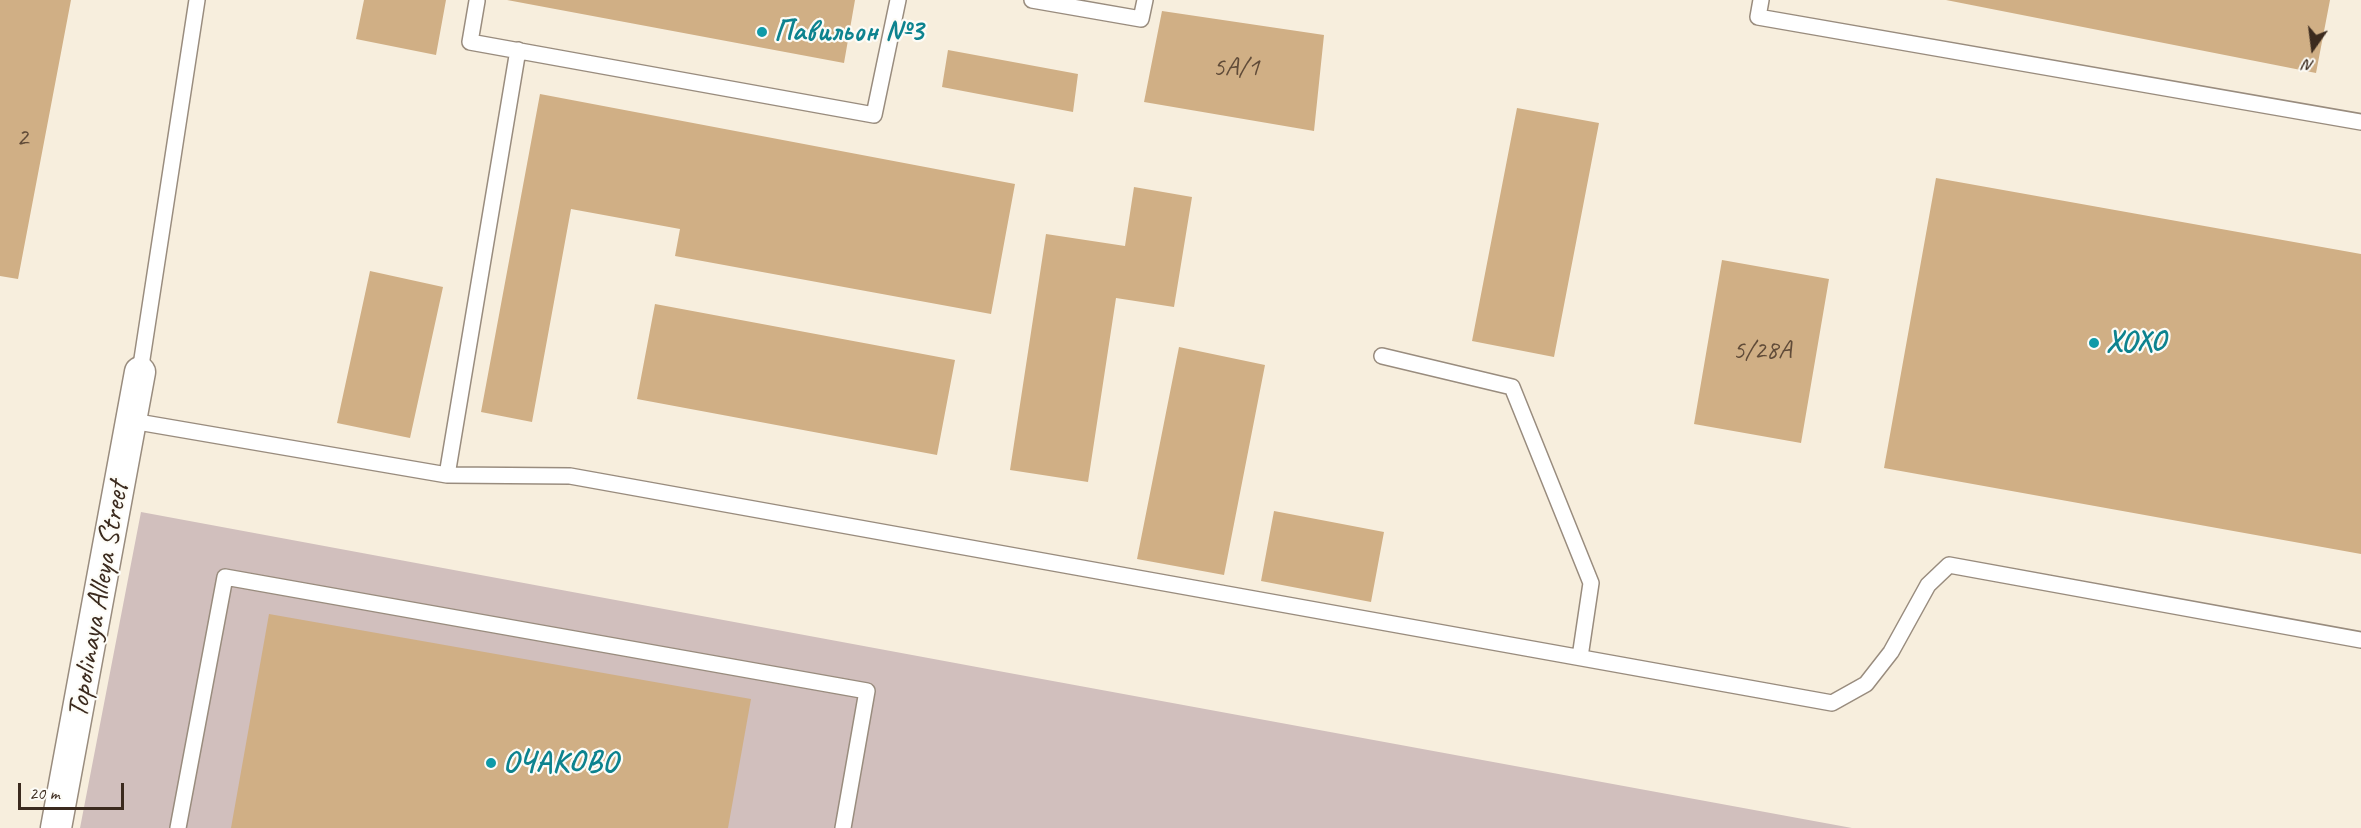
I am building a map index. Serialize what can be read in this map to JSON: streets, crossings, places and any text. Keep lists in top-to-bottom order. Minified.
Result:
{"streets":{"street":["Topolinaya Alleya Street"]},"places":["Павильон №3","XOXO","ОЧАКОВО"],"house_numbers":["5А/1","2","5/28А"],"scale_bar":"20 m","north":"bottom"}
